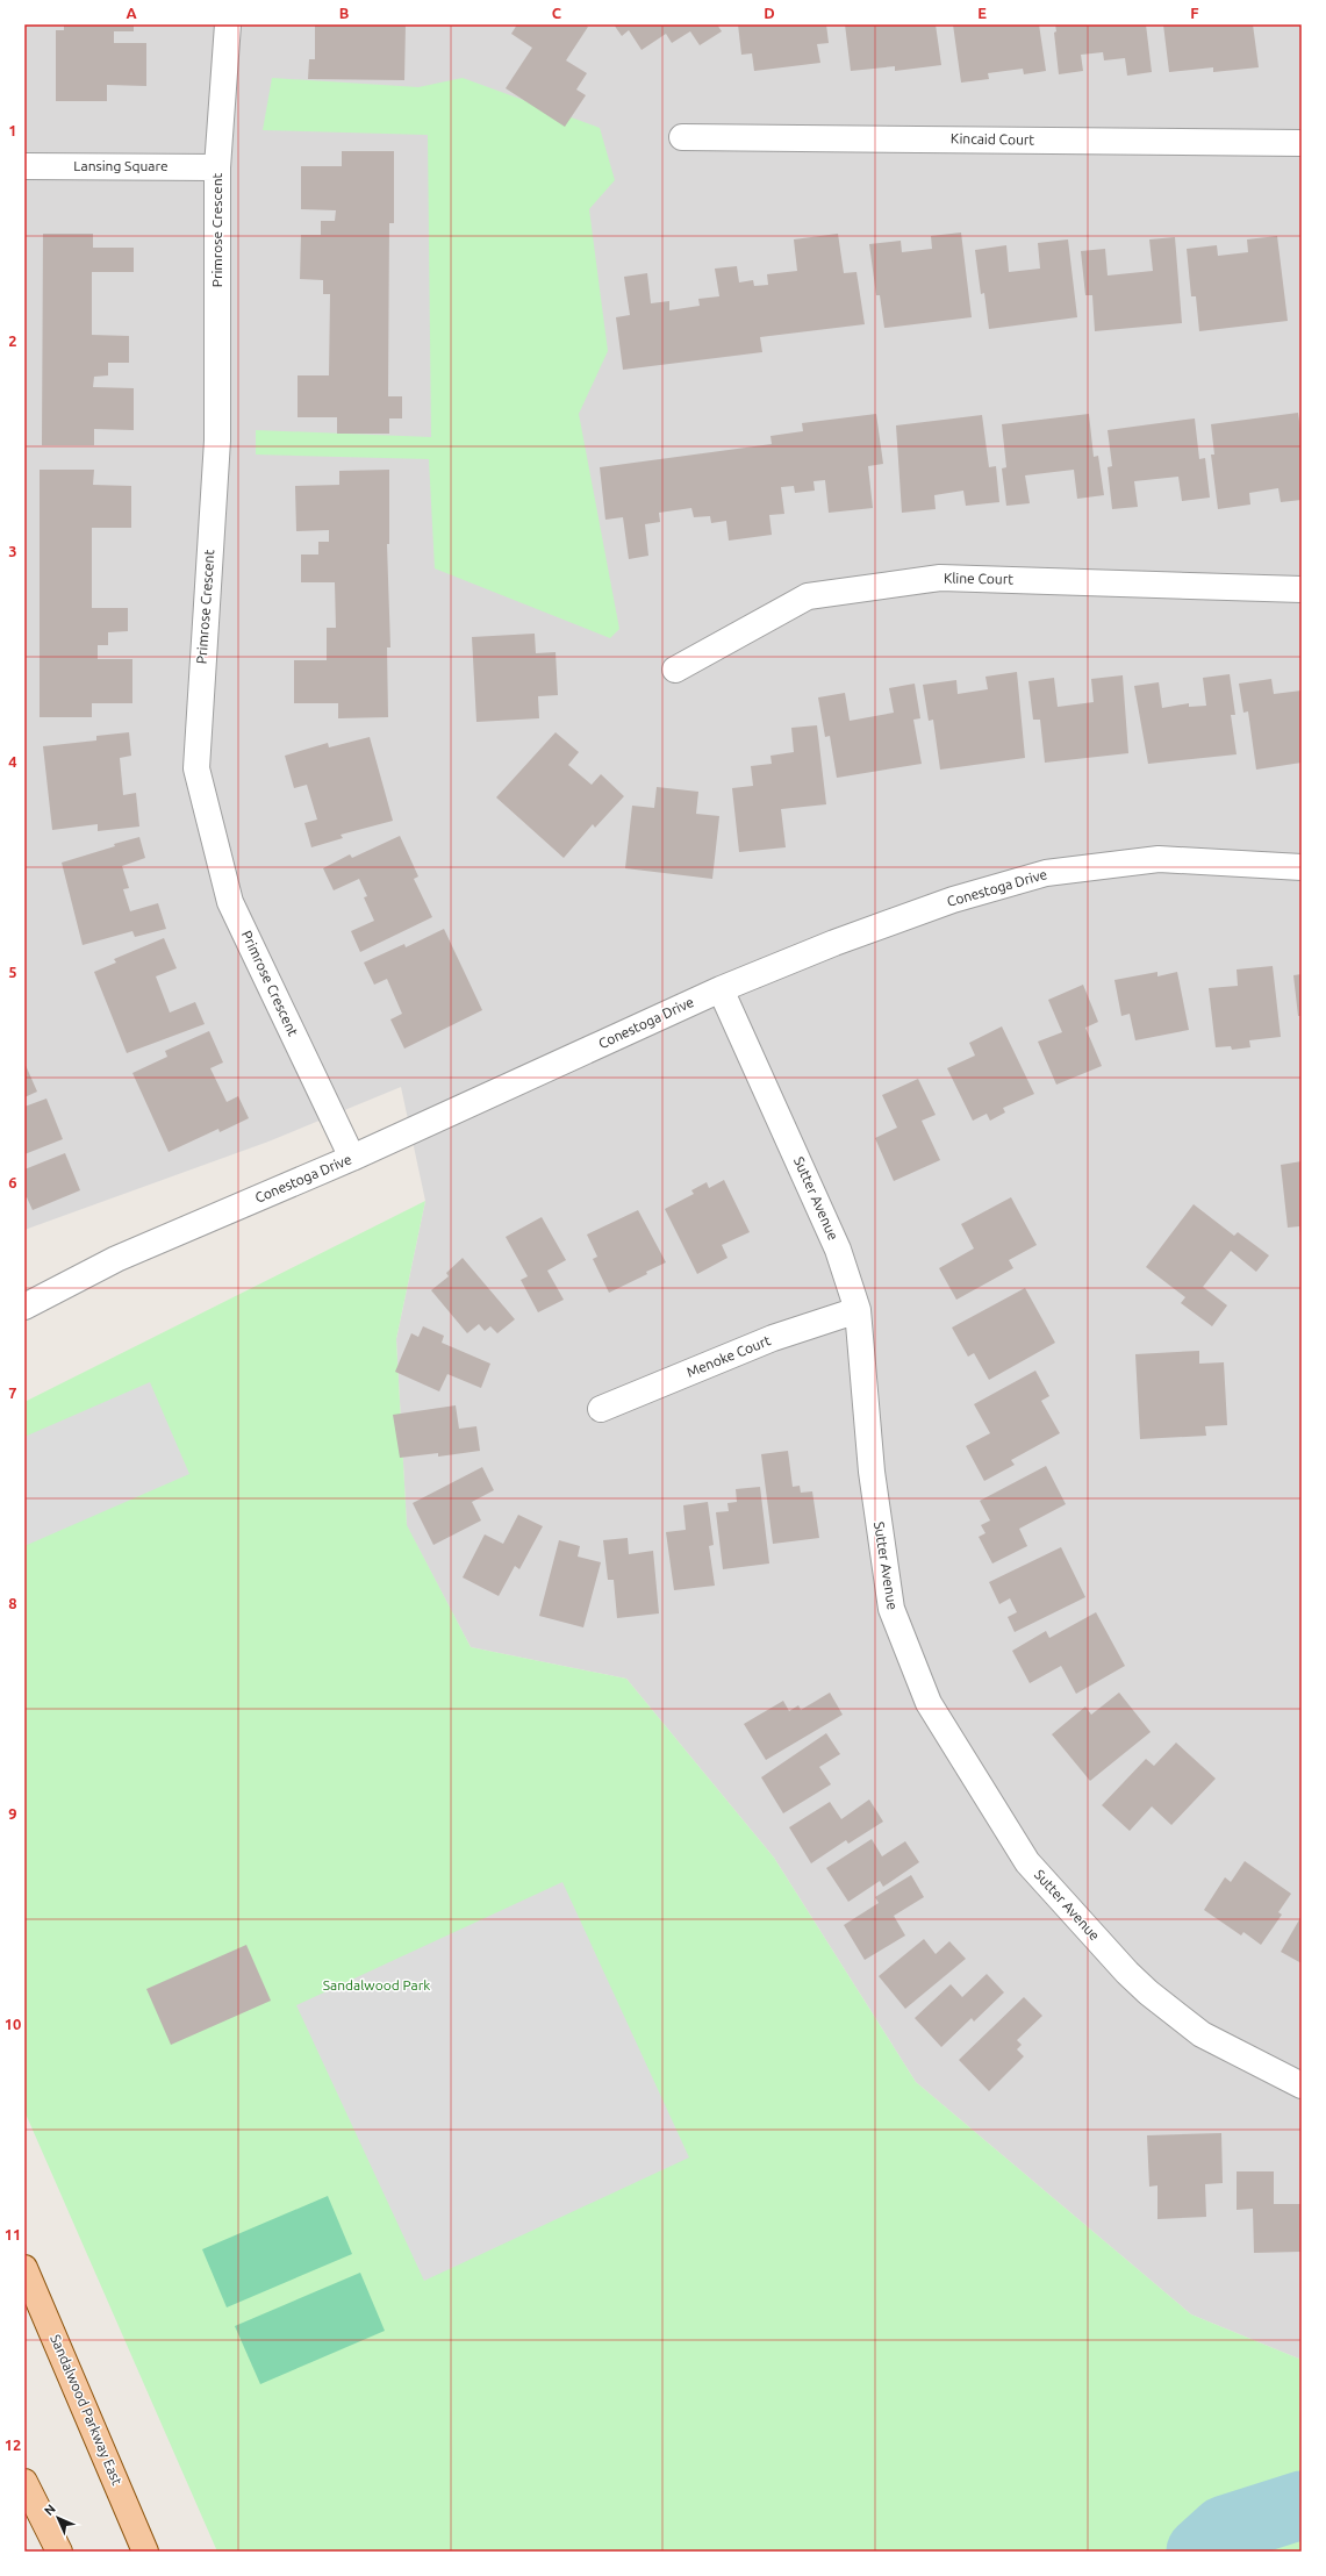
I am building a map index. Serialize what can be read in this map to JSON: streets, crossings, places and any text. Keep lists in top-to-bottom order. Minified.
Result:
{"streets":{"main road":["Sandalwood Parkway East"],"street":["Kincaid Court","Lansing Square","Primrose Crescent","Kline Court","Conestoga Drive","Sutter Avenue","Menoke Court"]},"crossings":[["Lansing Square","Primrose Crescent"],["Primrose Crescent","Conestoga Drive"],["Conestoga Drive","Sutter Avenue"],["Sutter Avenue","Menoke Court"]],"parks":["Sandalwood Park"],"north":"top left","grid":{"columns":["A","B","C","D","E","F"],"rows":["1","2","3","4","5","6","7","8","9","10","11","12"]}}
